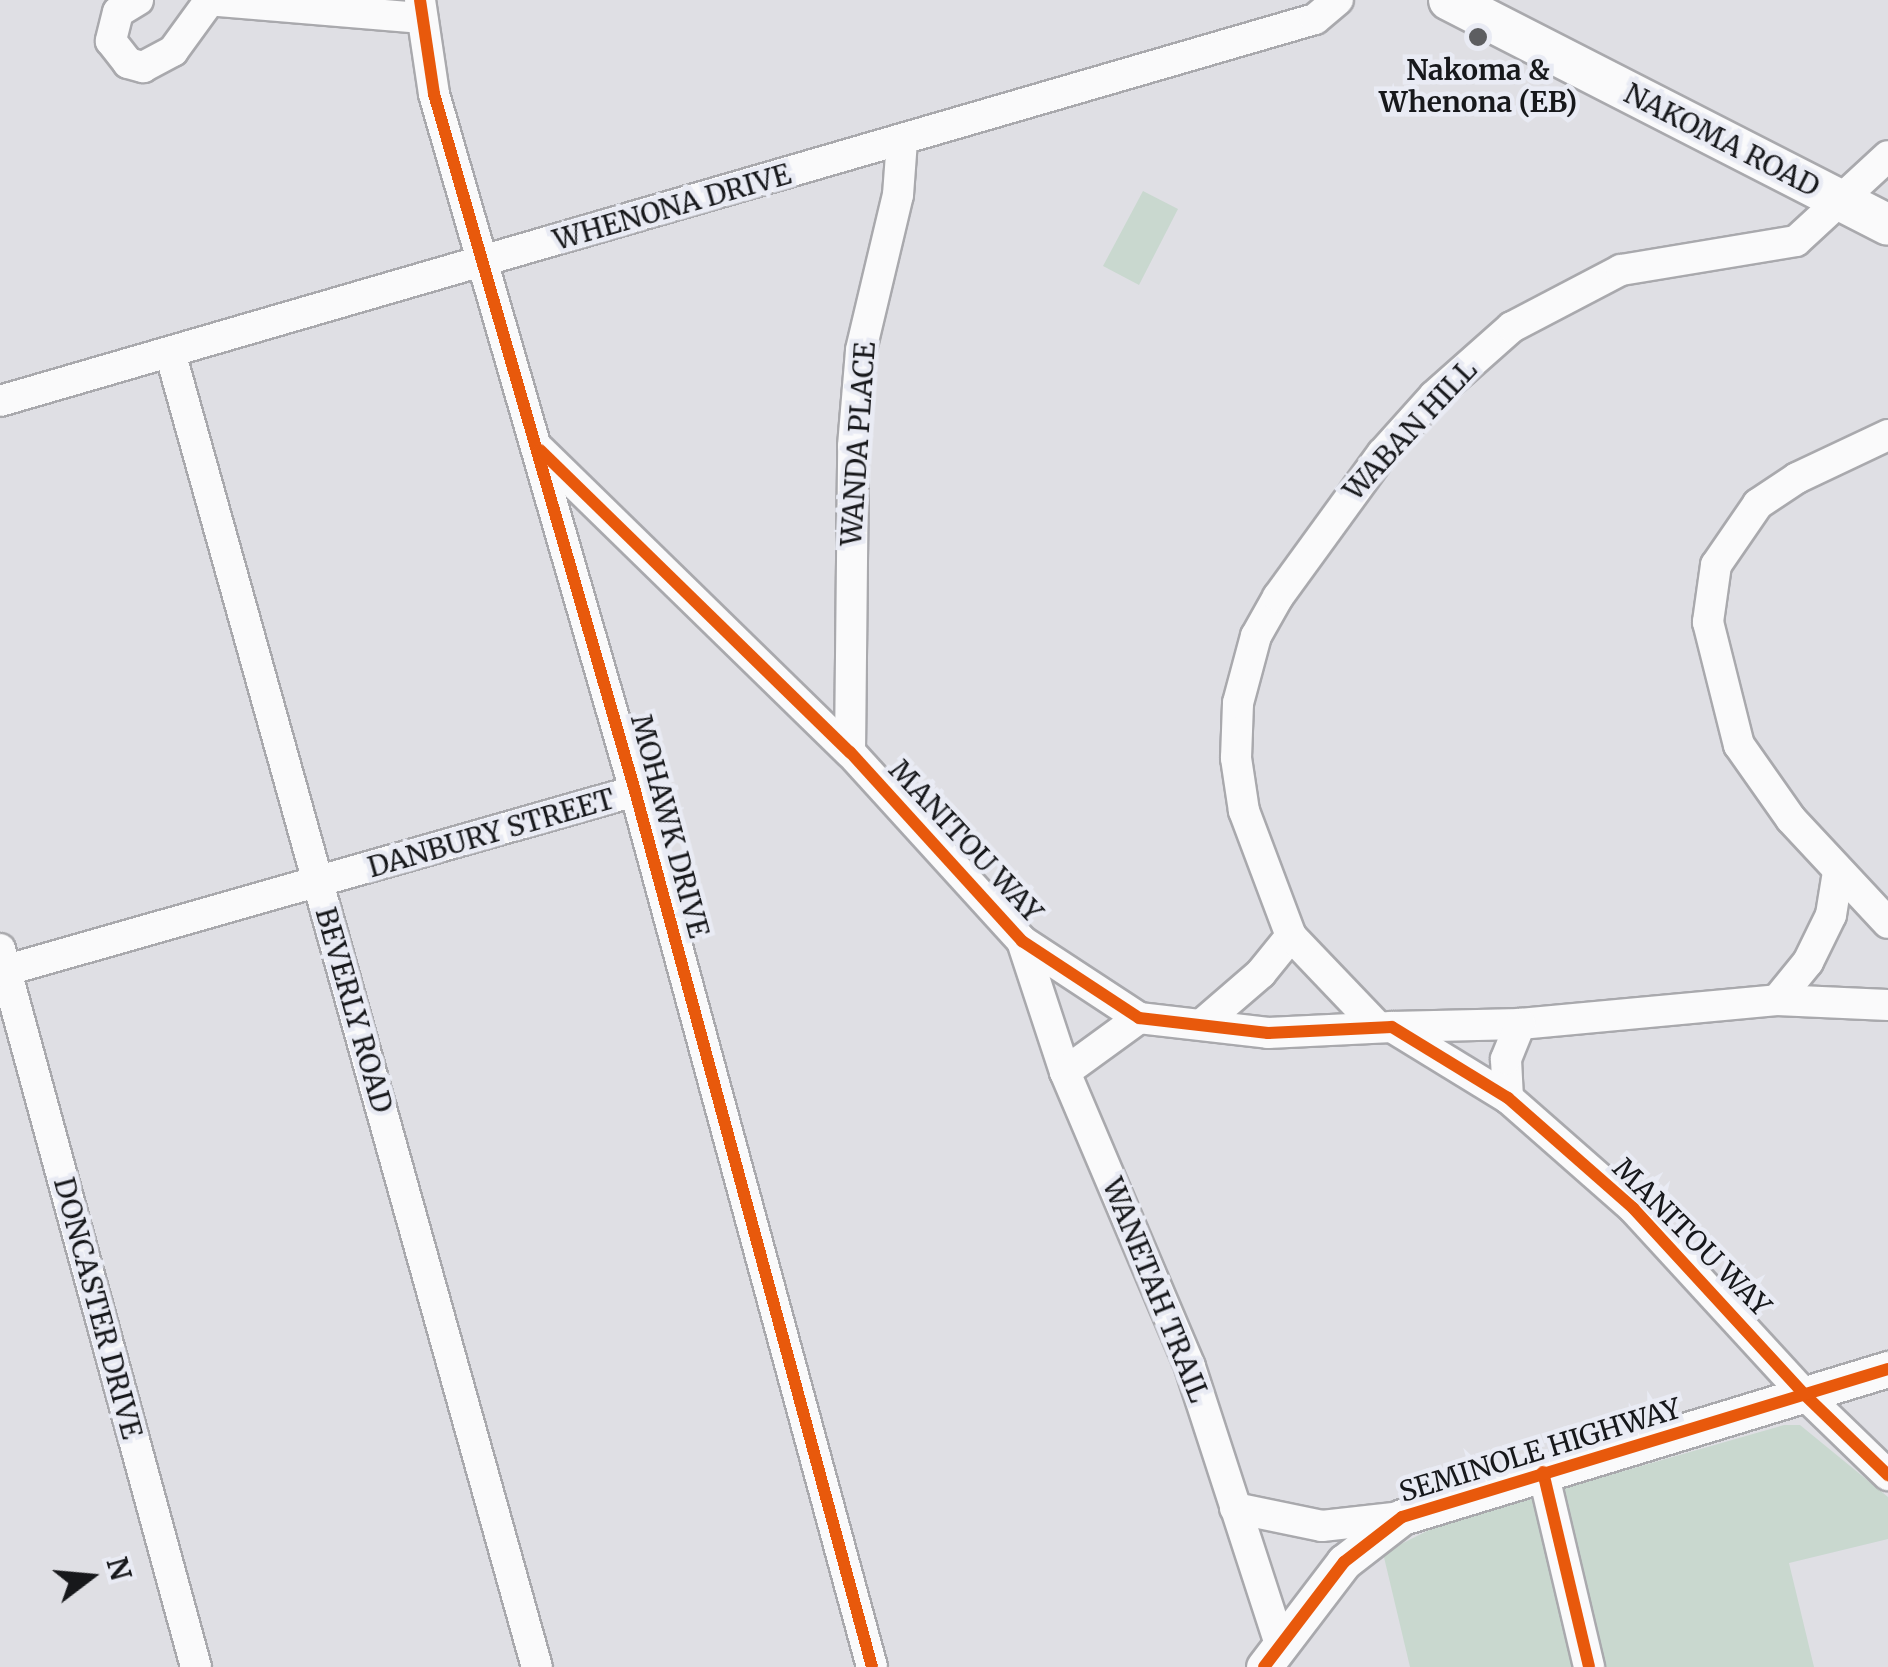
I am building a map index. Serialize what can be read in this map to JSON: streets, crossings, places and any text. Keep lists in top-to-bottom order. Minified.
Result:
{"streets":{"main road":["NAKOMA ROAD"],"street":["WHENONA DRIVE","WABAN HILL","WANDA PLACE","MOHAWK DRIVE","DANBURY STREET","MANITOU WAY","BEVERLY ROAD","WANETAH TRAIL","DONCASTER DRIVE","SEMINOLE HIGHWAY"]},"crossings":[["NAKOMA ROAD","WABAN HILL"],["WHENONA DRIVE","WANDA PLACE"],["WHENONA DRIVE","MOHAWK DRIVE"],["WHENONA DRIVE","BEVERLY ROAD"],["WABAN HILL","MANITOU WAY"],["WANDA PLACE","MANITOU WAY"],["MOHAWK DRIVE","DANBURY STREET"],["MOHAWK DRIVE","MANITOU WAY"],["DANBURY STREET","BEVERLY ROAD"],["DANBURY STREET","DONCASTER DRIVE"],["MANITOU WAY","WANETAH TRAIL"],["MANITOU WAY","SEMINOLE HIGHWAY"],["WANETAH TRAIL","SEMINOLE HIGHWAY"]],"places":["Nakoma & Whenona (EB)"],"north":"right"}
